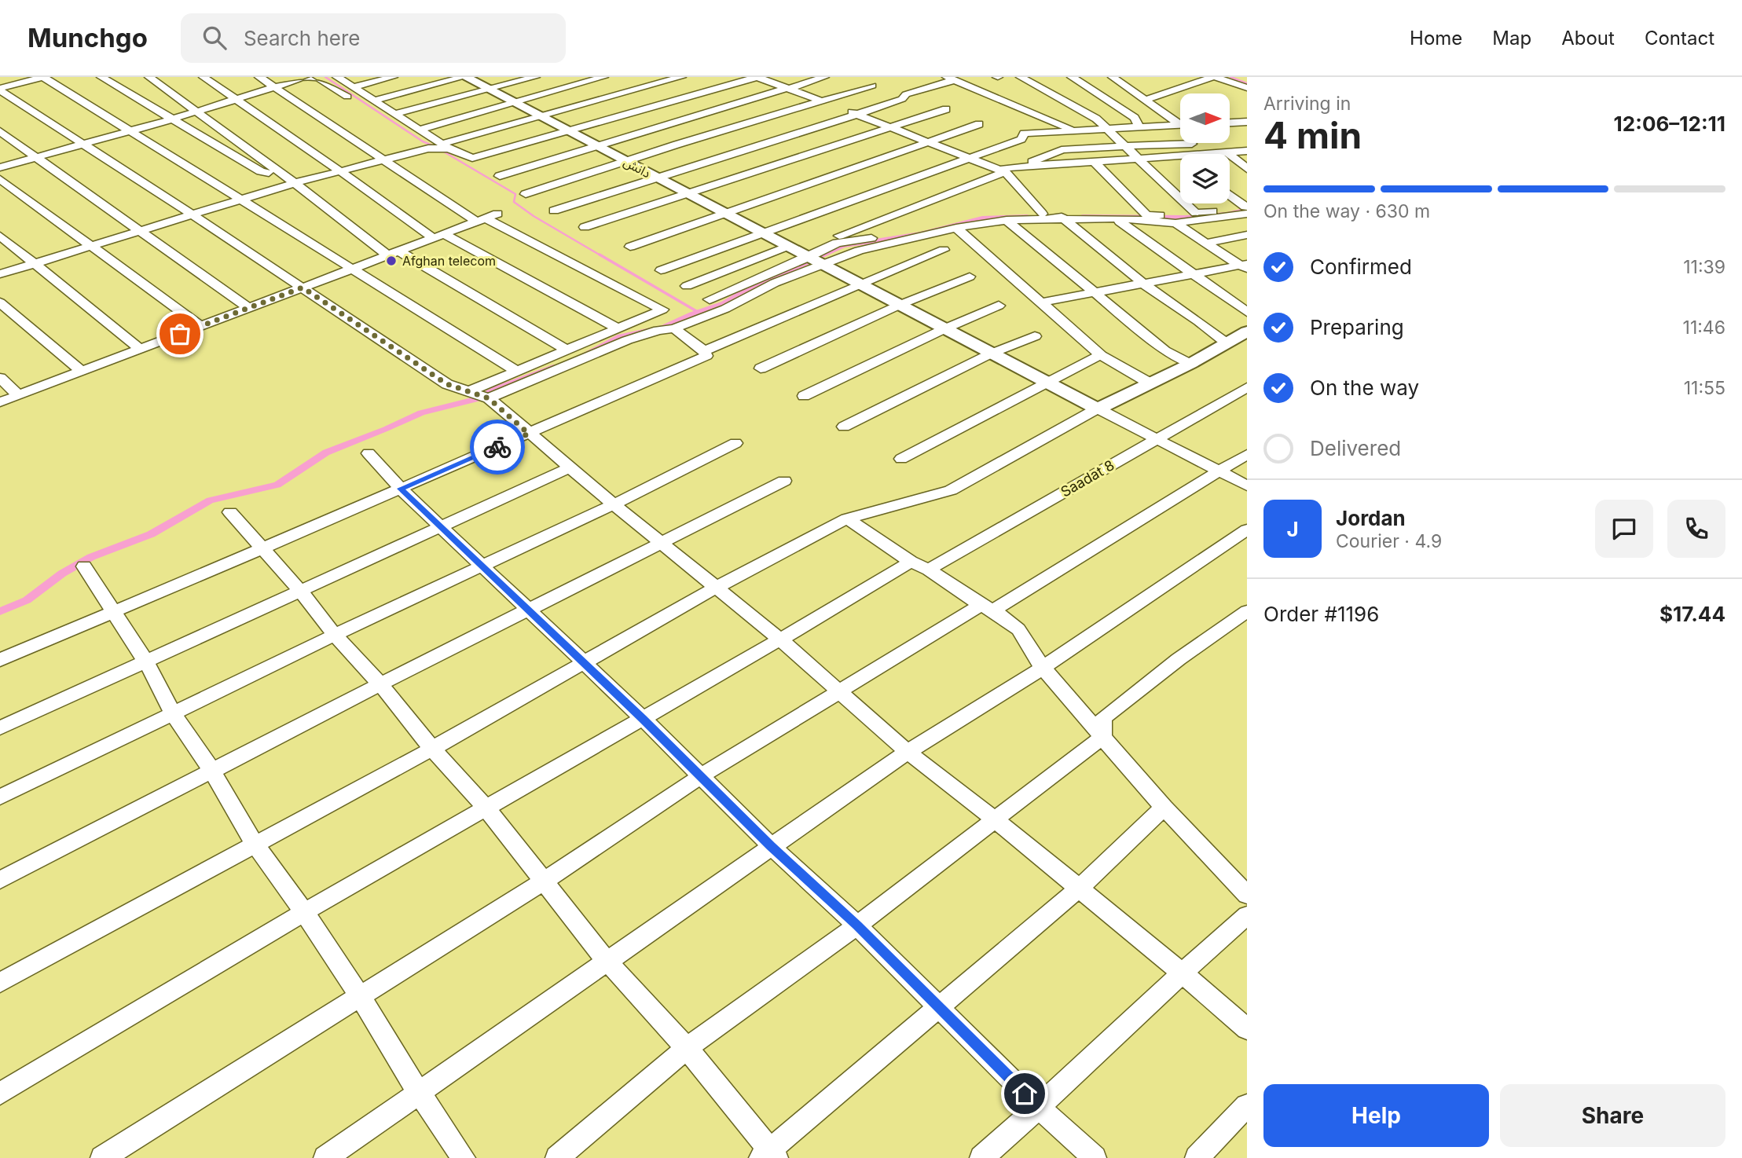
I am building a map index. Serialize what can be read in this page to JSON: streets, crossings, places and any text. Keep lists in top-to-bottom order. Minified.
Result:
{"streets":{"main road":["دانش"],"street":["Saadat 8"]},"places":["Afghan telecom"],"north":"right","page":{"header":"Munchgo","search":"Search here","nav":["Home","Map","About","Contact"],"heading":["4 min","Arriving in","12:06–12:11"],"panel":["Jordan","Courier · 4.9","Order #1196","$17.44"],"bar":"On the way · 630 m","list":[["Confirmed","11:39"],["Preparing","11:46"],["On the way","11:55"],"Delivered"],"round":"J","buttons":["Help","Share"]}}
